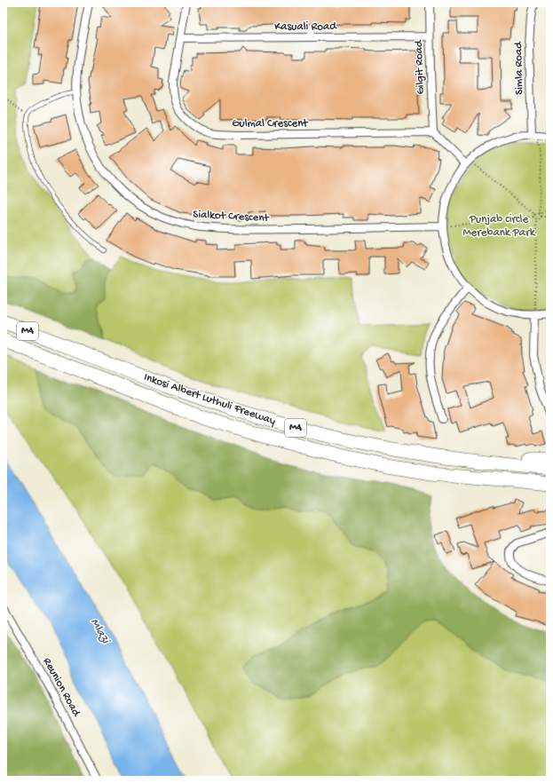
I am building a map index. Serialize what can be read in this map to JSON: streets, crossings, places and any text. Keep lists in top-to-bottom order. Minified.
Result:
{"streets":{"highway":["M4","Inkosi Albert Luthuli Freeway"],"street":["Kasuali Road","Gilgit Road","Simla Road","Gulmal Crescent","Sialkot Crescent","Reunion Road"]},"crossings":[["Kasuali Road","Gilgit Road"],["Kasuali Road","Gulmal Crescent"],["Gilgit Road","Gulmal Crescent"]],"water":["Mlazi"],"parks":["Punjab circle Merebank Park"]}
